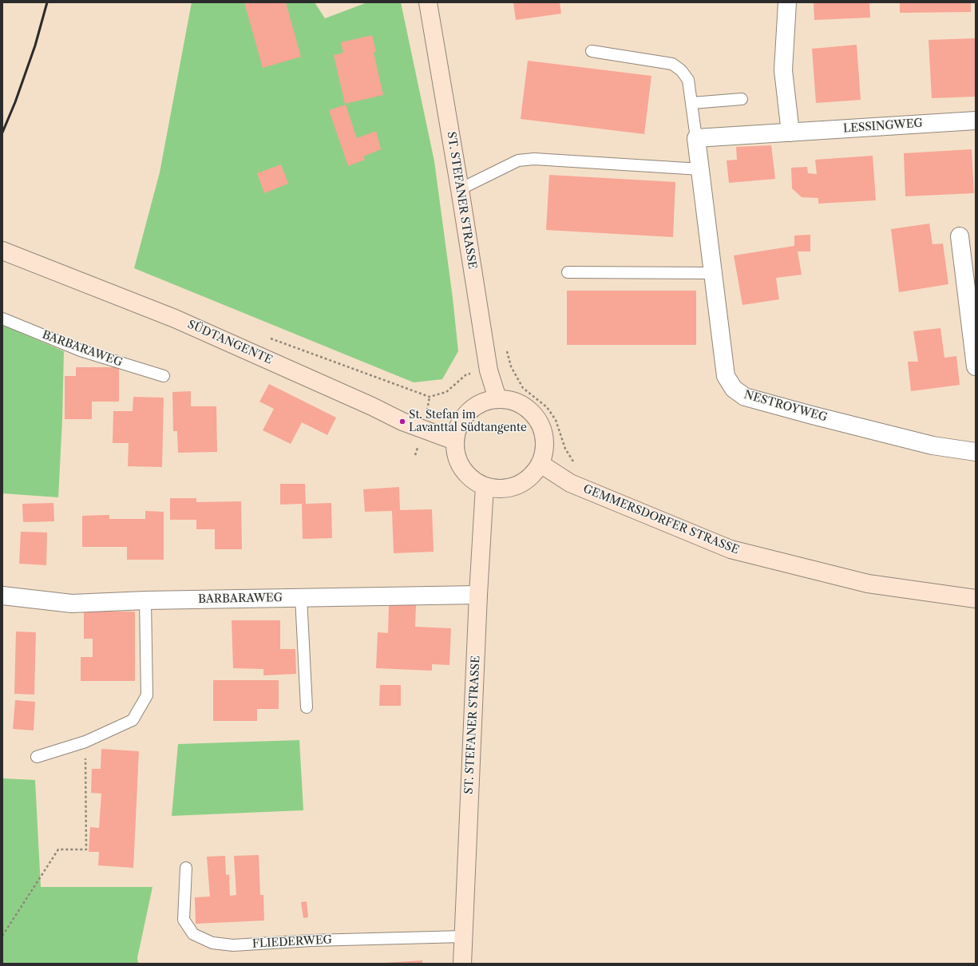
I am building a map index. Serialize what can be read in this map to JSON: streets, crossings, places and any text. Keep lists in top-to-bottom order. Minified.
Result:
{"streets":{"main road":["ST. STEFANER STRASSE","SÜDTANGENTE","GEMMERSDORFER STRASSE"],"street":["LESSINGWEG","BARBARAWEG","NESTROYWEG"],"lane":["FLIEDERWEG"]},"crossings":[["LESSINGWEG","NESTROYWEG"],["ST. STEFANER STRASSE","SÜDTANGENTE"],["ST. STEFANER STRASSE","BARBARAWEG"],["ST. STEFANER STRASSE","GEMMERSDORFER STRASSE"],["ST. STEFANER STRASSE","FLIEDERWEG"],["SÜDTANGENTE","GEMMERSDORFER STRASSE"]],"places":["St. Stefan im Lavanttal Südtangente"]}
